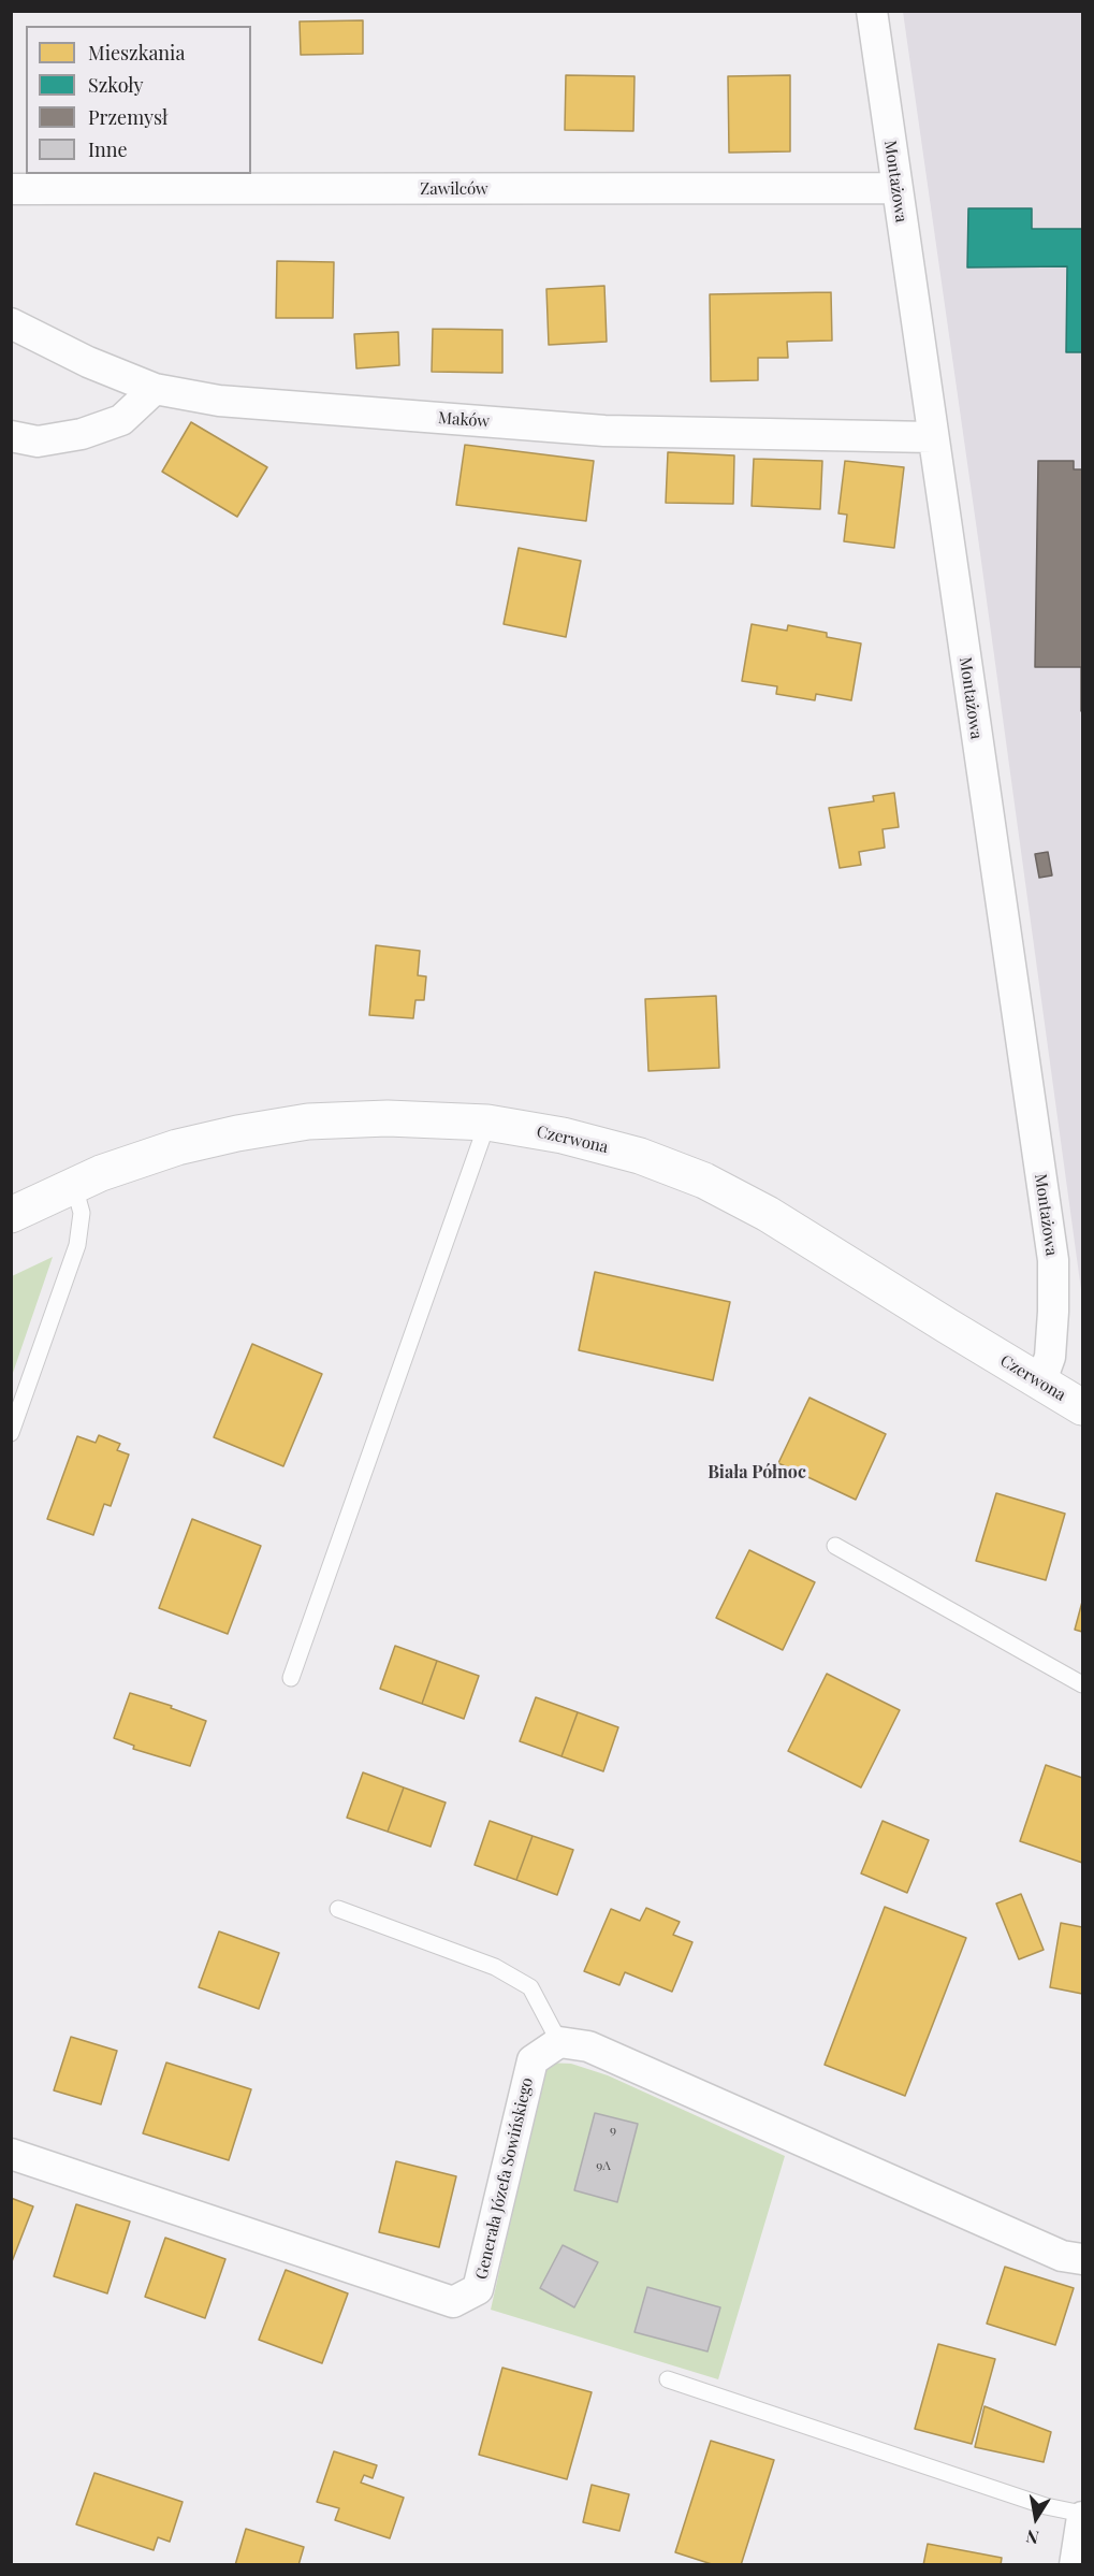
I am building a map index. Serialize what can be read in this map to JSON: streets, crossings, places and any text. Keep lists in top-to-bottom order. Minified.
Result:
{"streets":{"street":["Montażowa","Zawilców","Maków","Czerwona","Generała Józefa Sowińskiego"]},"crossings":[["Montażowa","Zawilców"],["Montażowa","Maków"],["Montażowa","Czerwona"]],"districts":["Biała Północ"],"house_numbers":["9","9A"],"legend":["Mieszkania","Szkoły","Przemysł","Inne"],"north":"bottom"}
